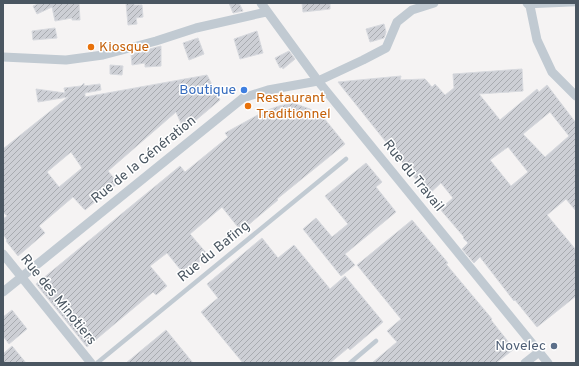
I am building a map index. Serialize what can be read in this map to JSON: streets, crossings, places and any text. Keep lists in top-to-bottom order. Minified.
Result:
{"streets":{"street":["Rue de la Génération","Rue du Travail","Rue des Minotiers"],"lane":["Rue du Bafing"]},"crossings":[["Rue de la Génération","Rue du Travail"],["Rue de la Génération","Rue des Minotiers"]],"places":["Kiosque","Boutique","Restaurant Traditionnel","Novelec"]}
